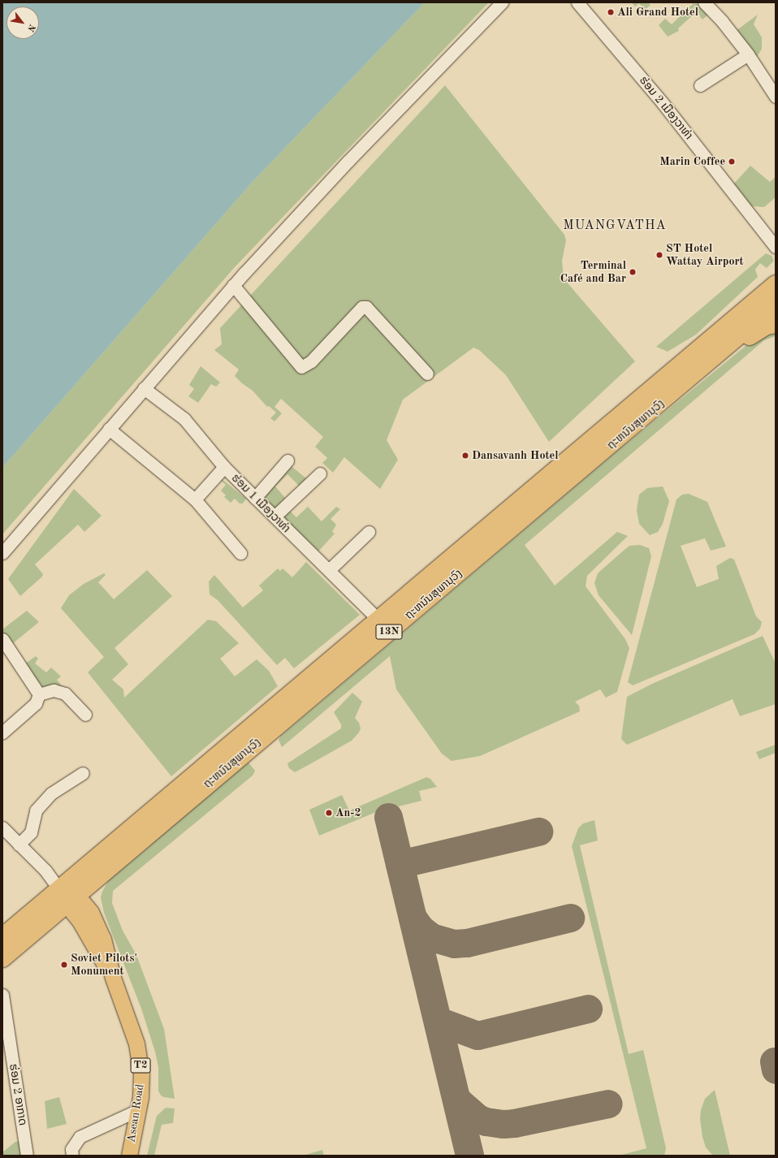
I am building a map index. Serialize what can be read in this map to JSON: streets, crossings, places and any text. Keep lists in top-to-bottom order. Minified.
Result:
{"streets":{"highway":["ຖະຫນົນສຸພານຸວົງ","13N"],"main road":["T2","Asean Road"],"street":["ຮ່ອມ 2 ເມືອງວາທ່າ","ຮ່ອມ 1 ເມືອງວາທ່າ","ຮ່ອມ 2 ອາກາດ"]},"crossings":[["ຖະຫນົນສຸພານຸວົງ","ຮ່ອມ 1 ເມືອງວາທ່າ"],["ຖະຫນົນສຸພານຸວົງ","Asean Road"]],"districts":["MUANGVATHA"],"places":["Ali Grand Hotel","Marin Coffee","ST Hotel Wattay Airport","Terminal Café and Bar","Dansavanh Hotel","An-2","Soviet Pilots' Monument"],"north":"bottom right"}
